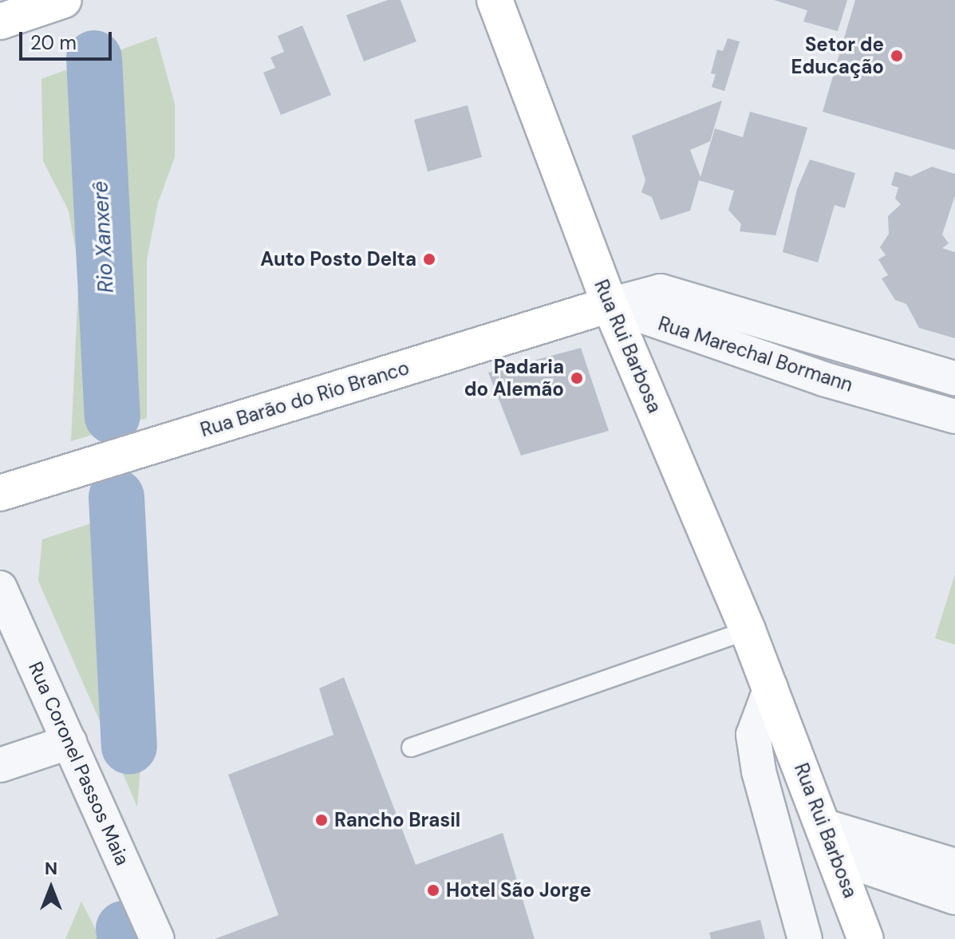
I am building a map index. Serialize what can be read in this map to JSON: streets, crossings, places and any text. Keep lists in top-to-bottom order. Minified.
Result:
{"streets":{"main road":["Rua Rui Barbosa","Rua Barão do Rio Branco"],"street":["Rua Marechal Bormann","Rua Coronel Passos Maia"]},"crossings":[["Rua Rui Barbosa","Rua Marechal Bormann"],["Rua Rui Barbosa","Rua Barão do Rio Branco"],["Rua Marechal Bormann","Rua Barão do Rio Branco"]],"water":["Rio Xanxerê"],"places":["Setor de Educação","Auto Posto Delta","Padaria do Alemão","Rancho Brasil","Hotel São Jorge"],"scale_bar":"20 m","north":"top"}
